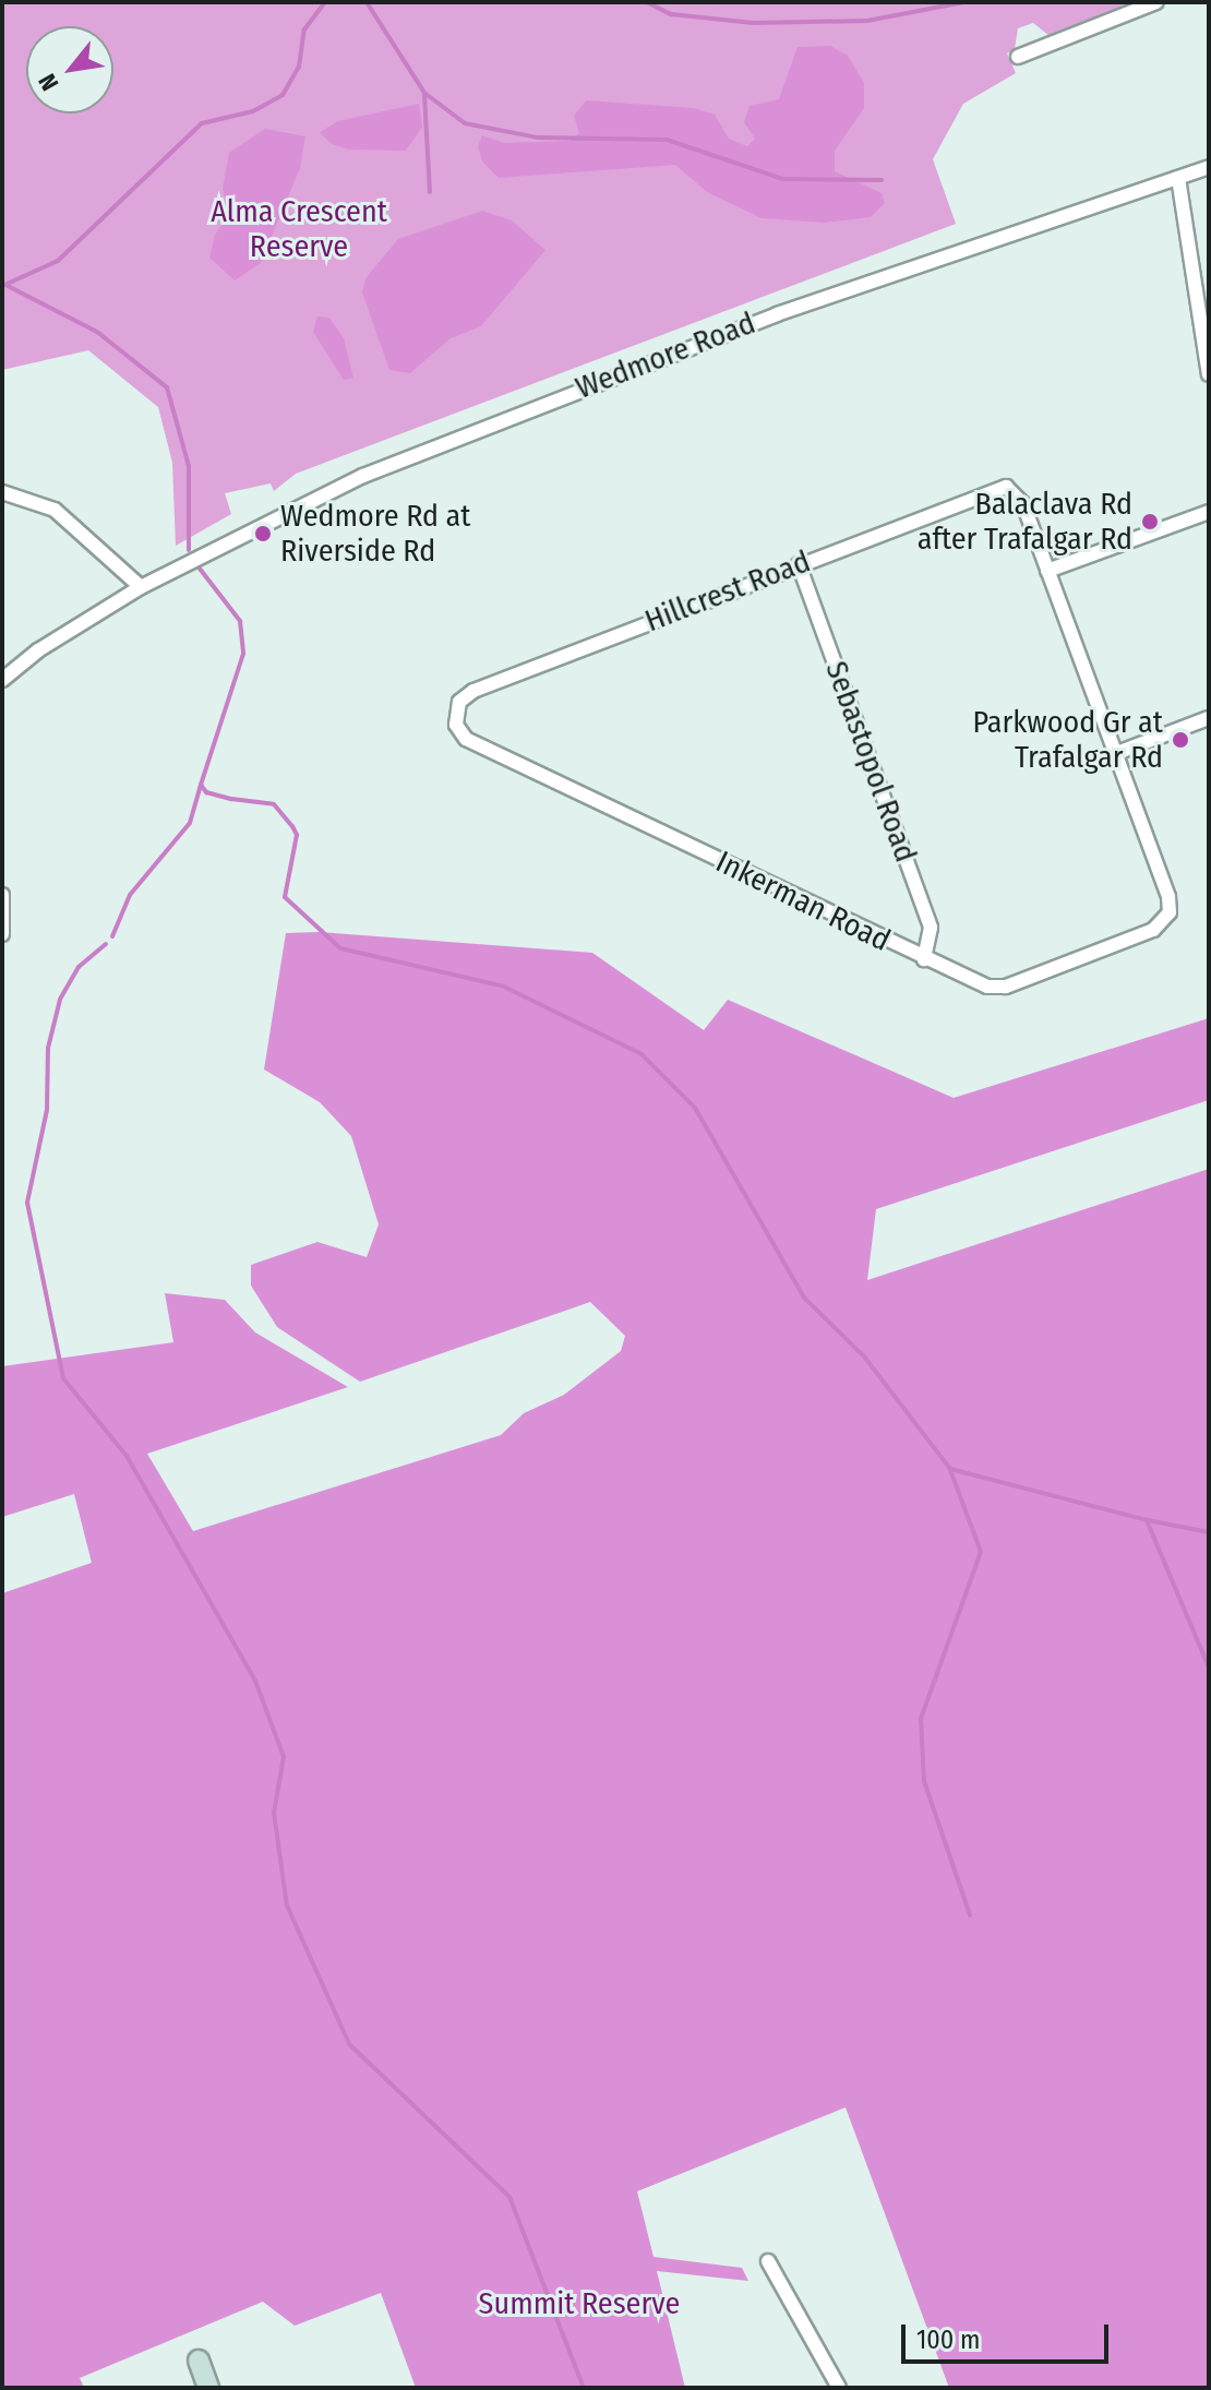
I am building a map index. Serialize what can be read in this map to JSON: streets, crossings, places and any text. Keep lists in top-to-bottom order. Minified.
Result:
{"streets":{"street":["Wedmore Road","Hillcrest Road","Sebastopol Road","Inkerman Road"]},"crossings":[["Hillcrest Road","Sebastopol Road"],["Hillcrest Road","Inkerman Road"],["Sebastopol Road","Inkerman Road"]],"parks":["Alma Crescent Reserve","Summit Reserve"],"places":["Balaclava Rd after Trafalgar Rd","Wedmore Rd at Riverside Rd","Parkwood Gr at Trafalgar Rd"],"scale_bar":"100 m","north":"bottom left"}
